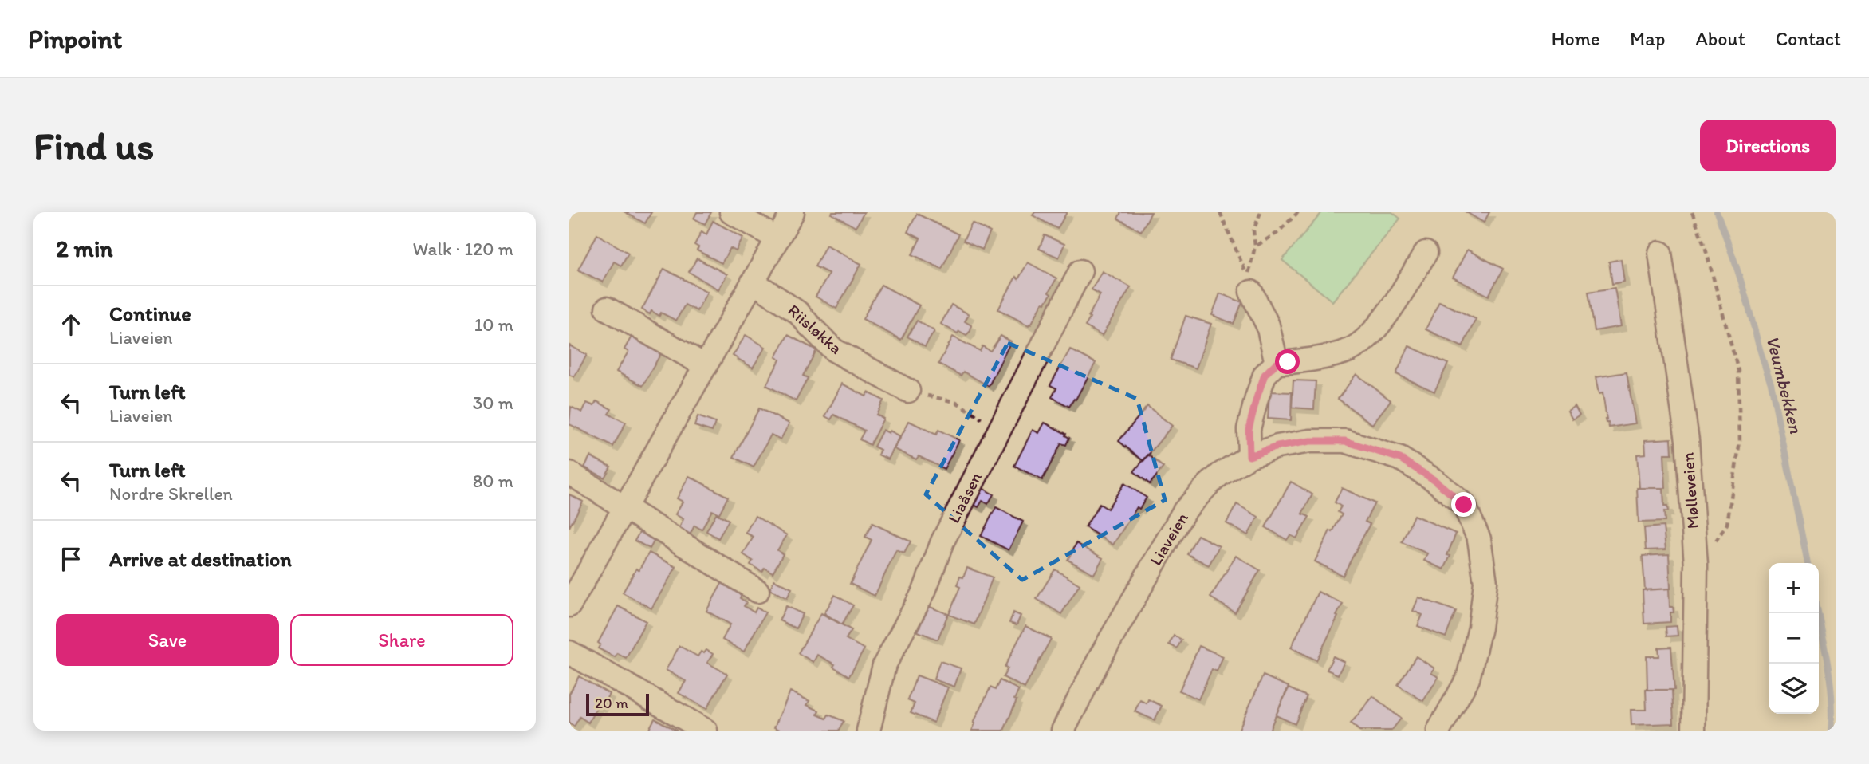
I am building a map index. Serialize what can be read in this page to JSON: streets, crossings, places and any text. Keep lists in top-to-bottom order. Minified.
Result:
{"streets":{"street":["Riisløkka","Mølleveien","Liaåsen","Liaveien"]},"water":["Veumbekken"],"scale_bar":"20 m","page":{"header":"Pinpoint","nav":["Home","Map","About","Contact"],"buttons":["Directions",["Save","Share"]],"title":"Find us","heading":["2 min","Walk · 120 m"],"list":[["Continue","Liaveien","10 m"],["Turn left","Liaveien","30 m"],["Turn left","Nordre Skrellen","80 m"],"Arrive at destination"],"map_buttons":["+","−"],"scale":"20 m"}}
